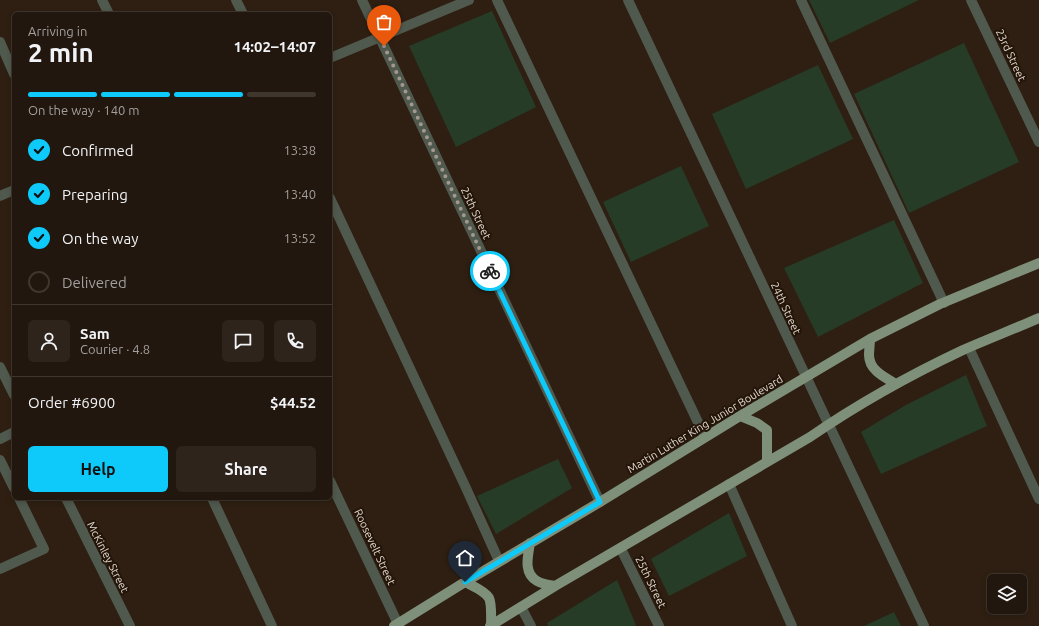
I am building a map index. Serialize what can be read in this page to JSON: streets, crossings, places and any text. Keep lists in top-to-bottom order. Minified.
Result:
{"streets":{"main road":["Martin Luther King Junior Boulevard"],"street":["23rd Street","25th Street","24th Street","Roosevelt Street","McKinley Street"]},"crossings":[["25th Street","Martin Luther King Junior Boulevard"],["24th Street","Martin Luther King Junior Boulevard"],["Martin Luther King Junior Boulevard","Roosevelt Street"]],"page":{"heading":["2 min","Arriving in","14:02–14:07"],"panel":["Sam","Courier · 4.8","Order #6900","$44.52"],"bar":"On the way · 140 m","list":[["Confirmed","13:38"],["Preparing","13:40"],["On the way","13:52"],"Delivered"],"buttons":["Help","Share"]}}
